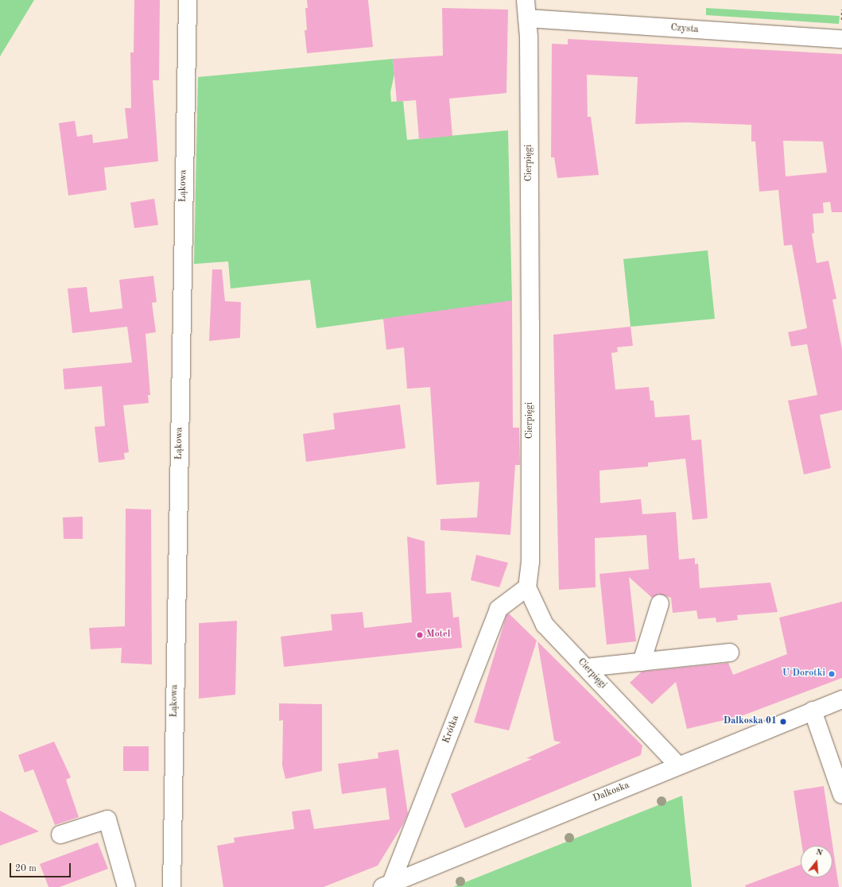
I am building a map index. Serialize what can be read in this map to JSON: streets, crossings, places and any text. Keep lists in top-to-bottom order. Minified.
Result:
{"streets":{"street":["Czysta","Cierpięgi","Łąkowa","Krótka","Dalkoska"]},"crossings":[["Czysta","Cierpięgi"],["Cierpięgi","Krótka"],["Cierpięgi","Dalkoska"],["Krótka","Dalkoska"]],"places":["Motel","U Dorotki","Dalkoska 01"],"scale_bar":"20 m","north":"top"}
